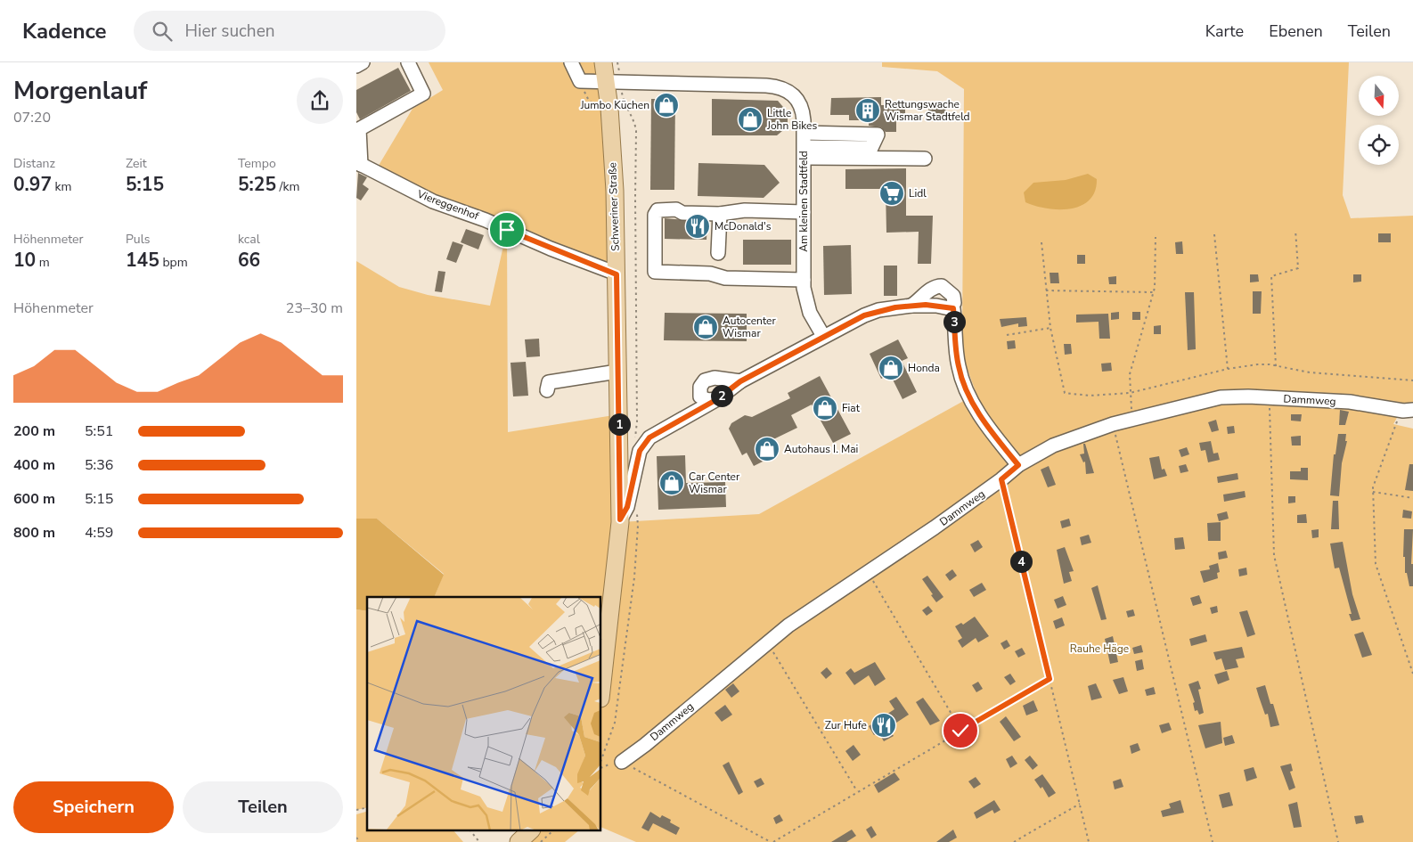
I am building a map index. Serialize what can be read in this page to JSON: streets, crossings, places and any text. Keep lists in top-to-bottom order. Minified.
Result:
{"streets":{"main road":["Schweriner Straße"],"street":["Am kleinen Stadtfeld","Viereggenhof","Dammweg"]},"crossings":[["Am kleinen Stadtfeld","Schweriner Straße"],["Viereggenhof","Schweriner Straße"]],"parks":["Rauhe Häge"],"places":{"shop":["Jumbo Küchen","Little John Bikes","Autocenter Wismar","Honda","Fiat","Autohaus I. Mai","Car Center Wismar"],"building":["Rettungswache Wismar Stadtfeld"],"supermarket":["Lidl"],"restaurant":["McDonald's","Zur Hufe"]},"north":"bottom","page":{"header":"Kadence","search":"Hier suchen","nav":["Karte","Ebenen","Teilen"],"heading":["Morgenlauf","07:20"],"stats":[["Distanz","0.97 km"],["Zeit","5:15"],["Tempo","5:25 /km"],["Höhenmeter","10 m"],["Puls","145 bpm"],["kcal","66"]],"chart":["Höhenmeter","23–30 m"],"pins":["3","2","1","4"],"list":[{"name":"200 m","note":"5:51"},{"name":"400 m","note":"5:36"},{"name":"600 m","note":"5:15"},{"name":"800 m","note":"4:59"}],"buttons":["Speichern","Teilen"]}}
